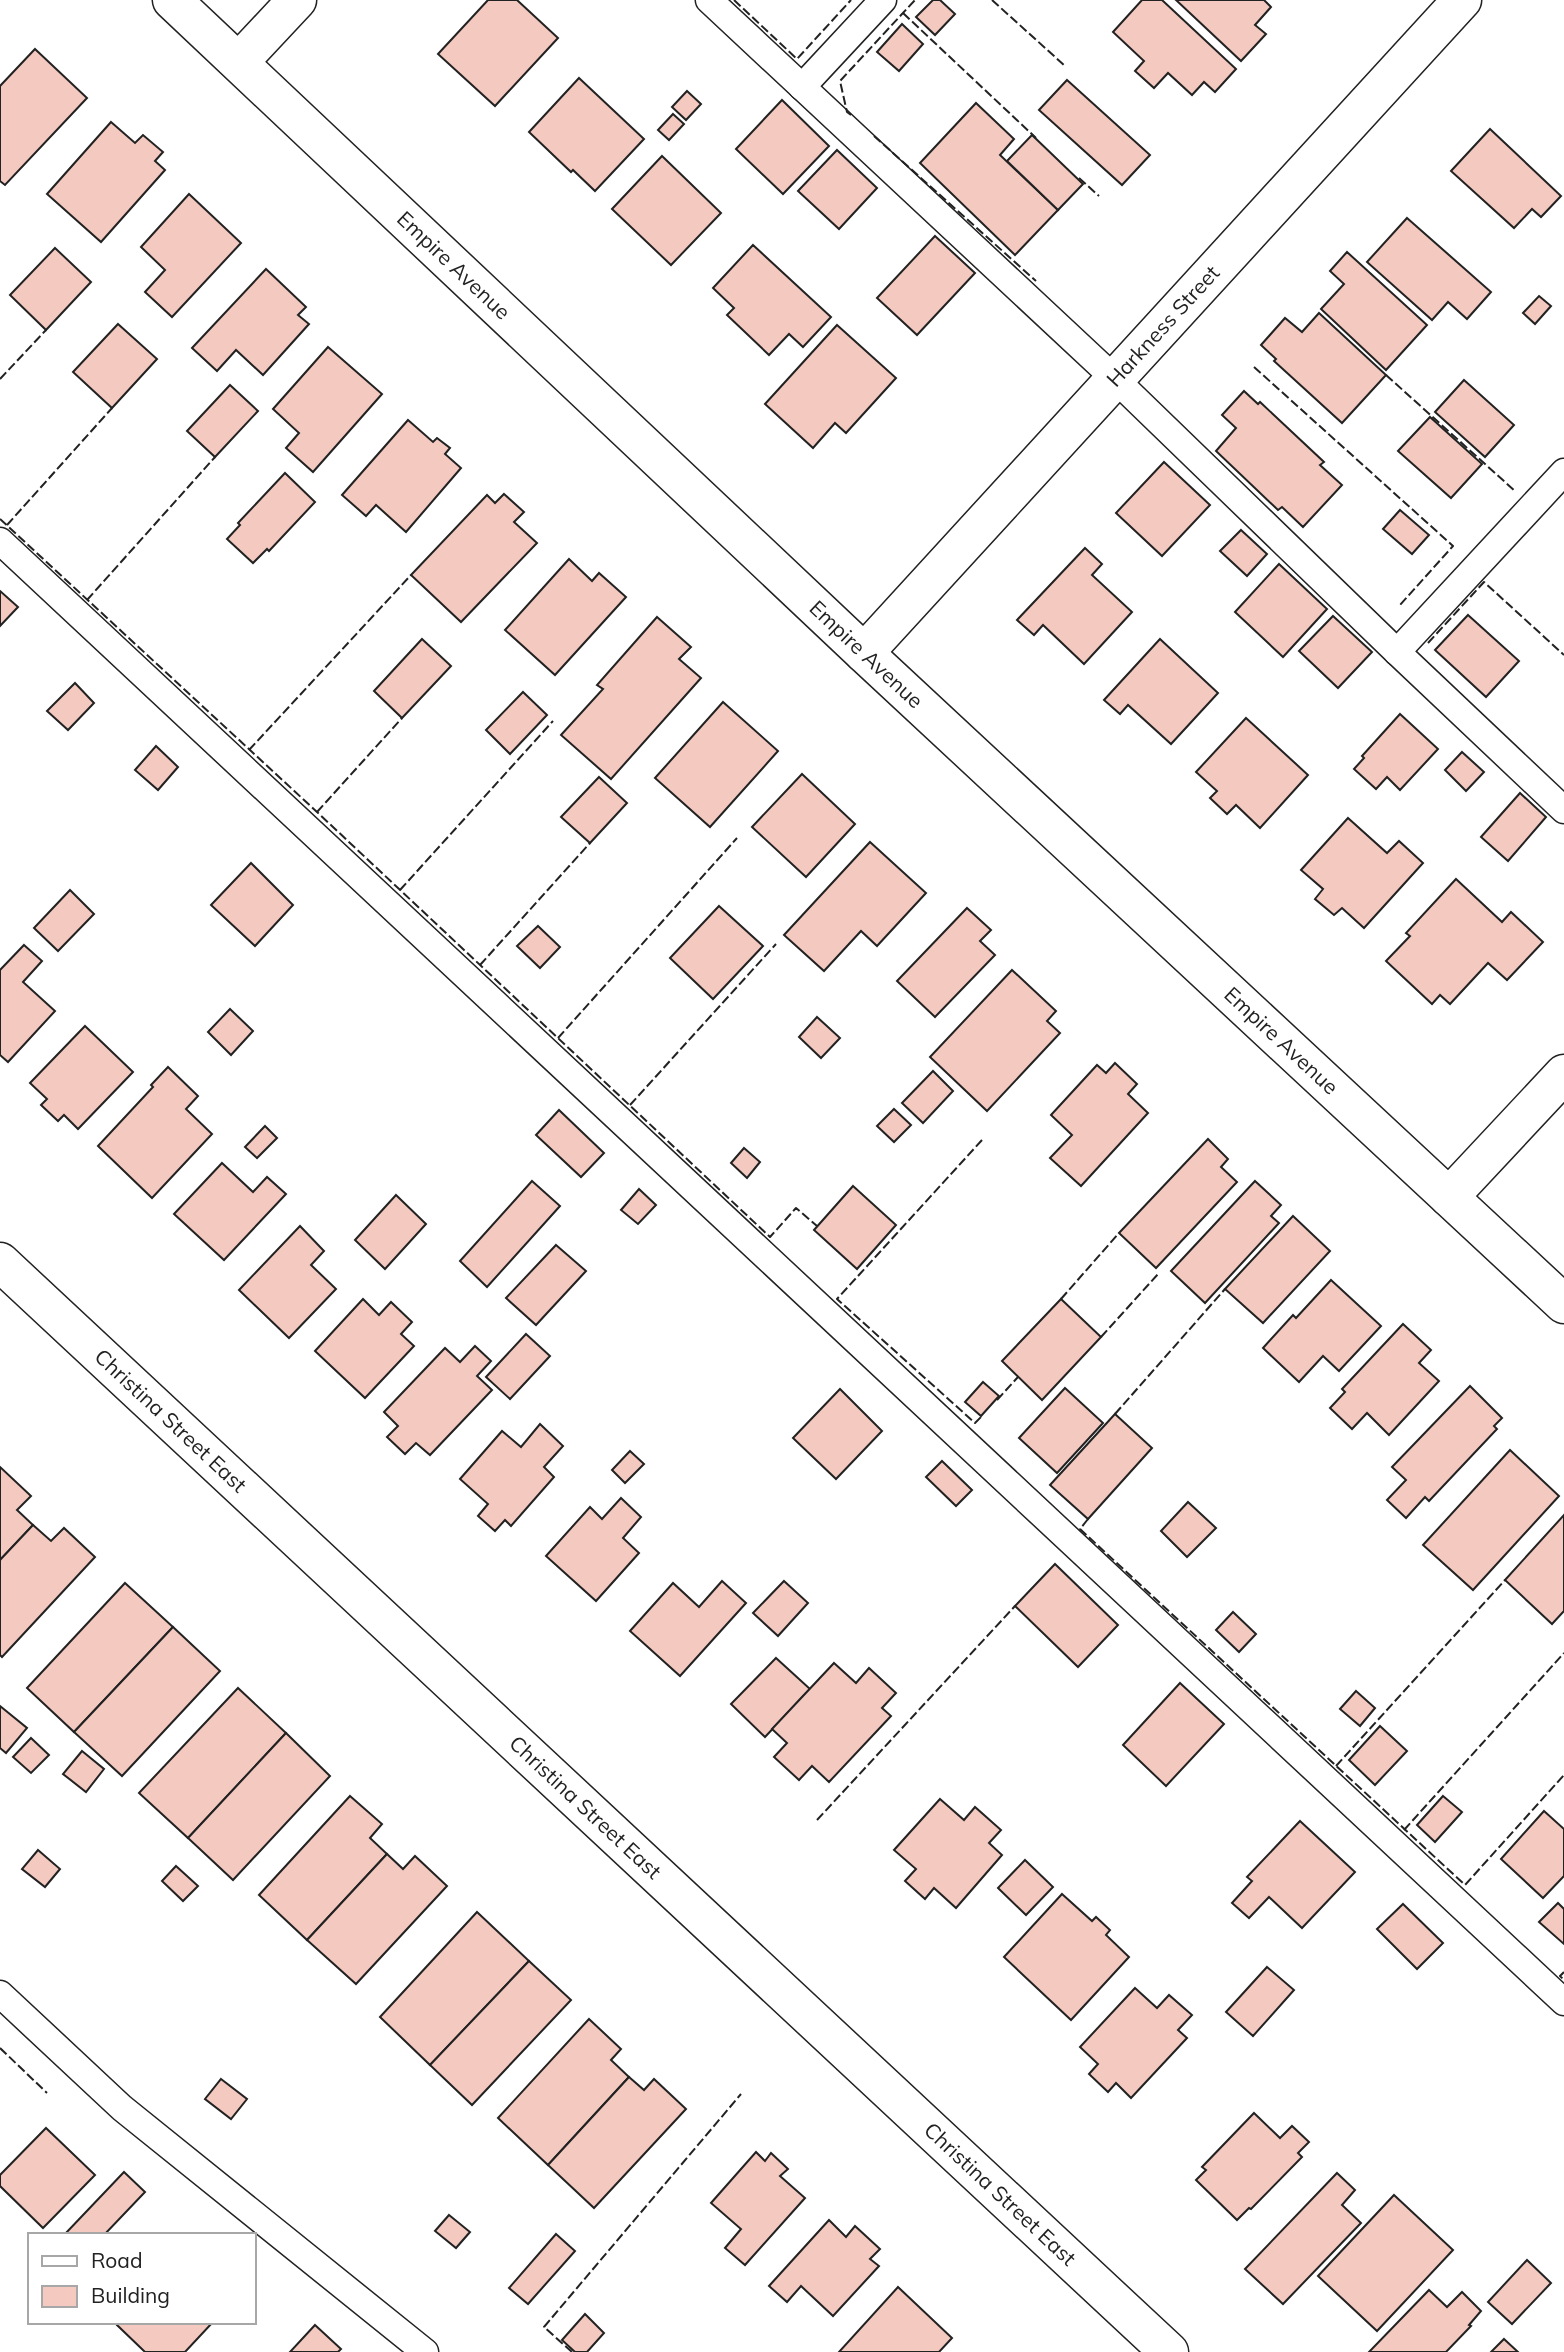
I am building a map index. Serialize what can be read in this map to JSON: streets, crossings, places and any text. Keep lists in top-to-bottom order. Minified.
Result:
{"streets":{"street":["Empire Avenue","Harkness Street","Christina Street East"]},"crossings":[["Empire Avenue","Harkness Street"]],"legend":["Road","Building"]}
